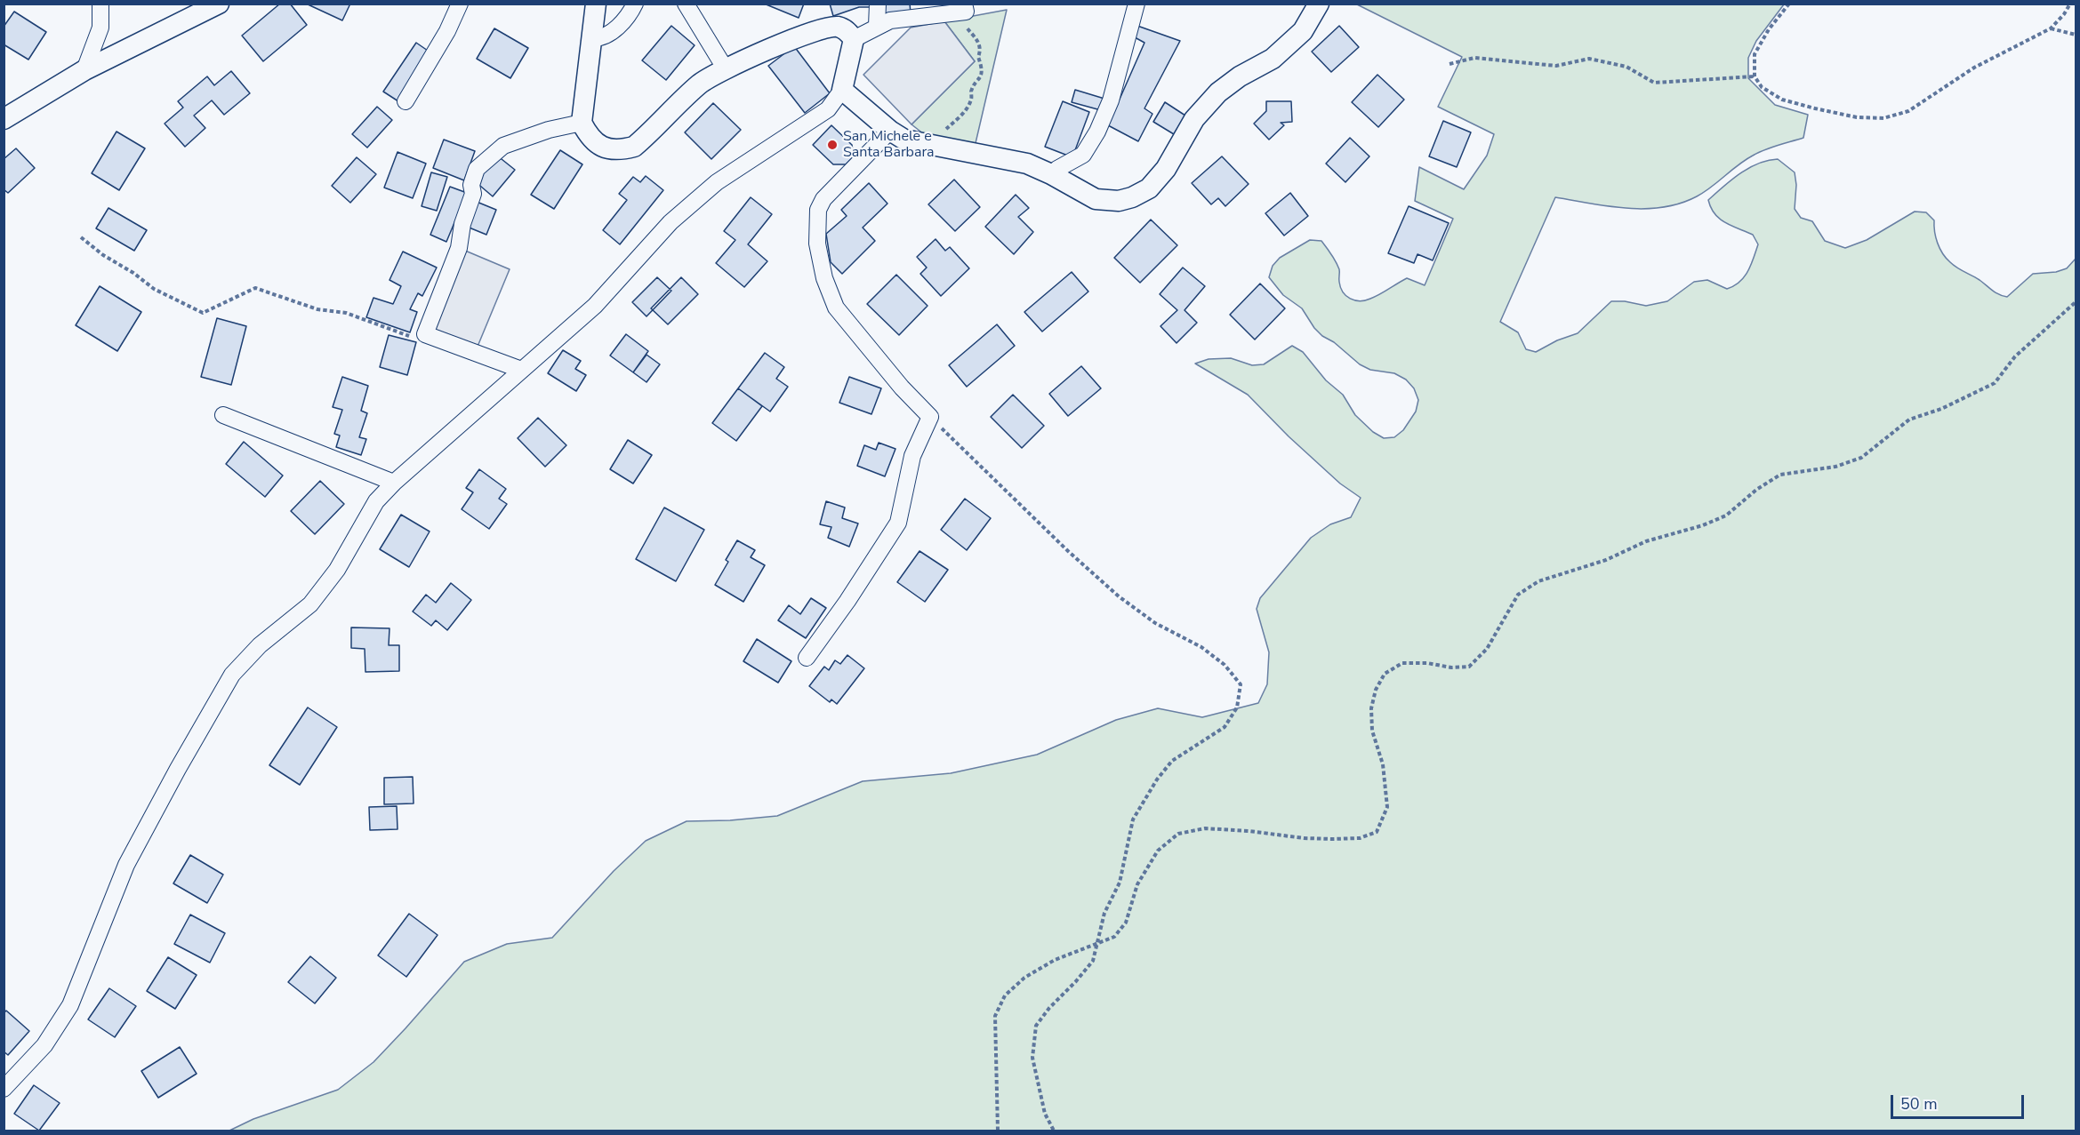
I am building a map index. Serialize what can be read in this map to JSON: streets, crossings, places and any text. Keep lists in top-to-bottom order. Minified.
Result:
{"places":["San Michele e Santa Barbara"],"scale_bar":"50 m"}
